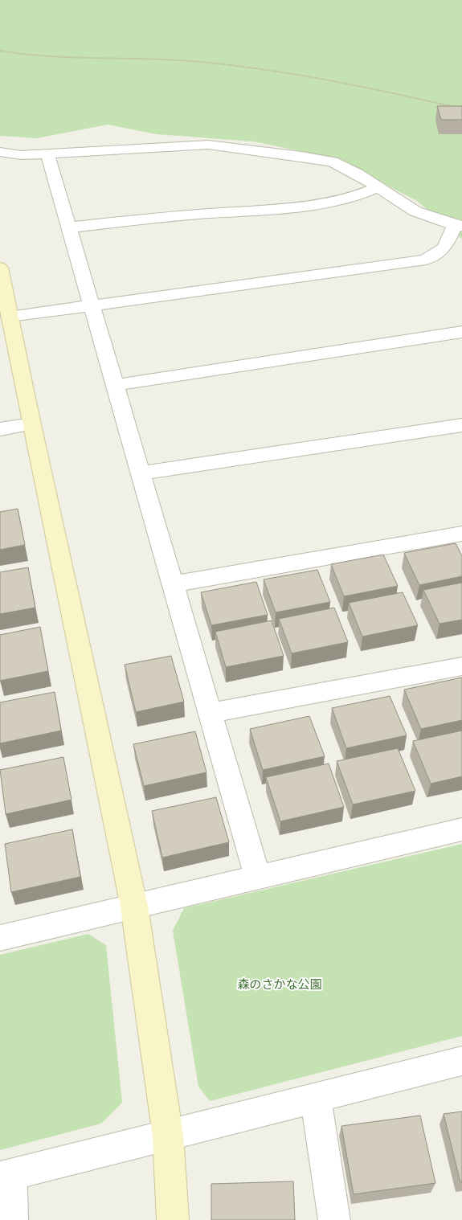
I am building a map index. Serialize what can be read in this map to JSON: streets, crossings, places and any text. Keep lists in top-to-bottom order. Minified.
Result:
{"parks":["森のさかな公園"]}
